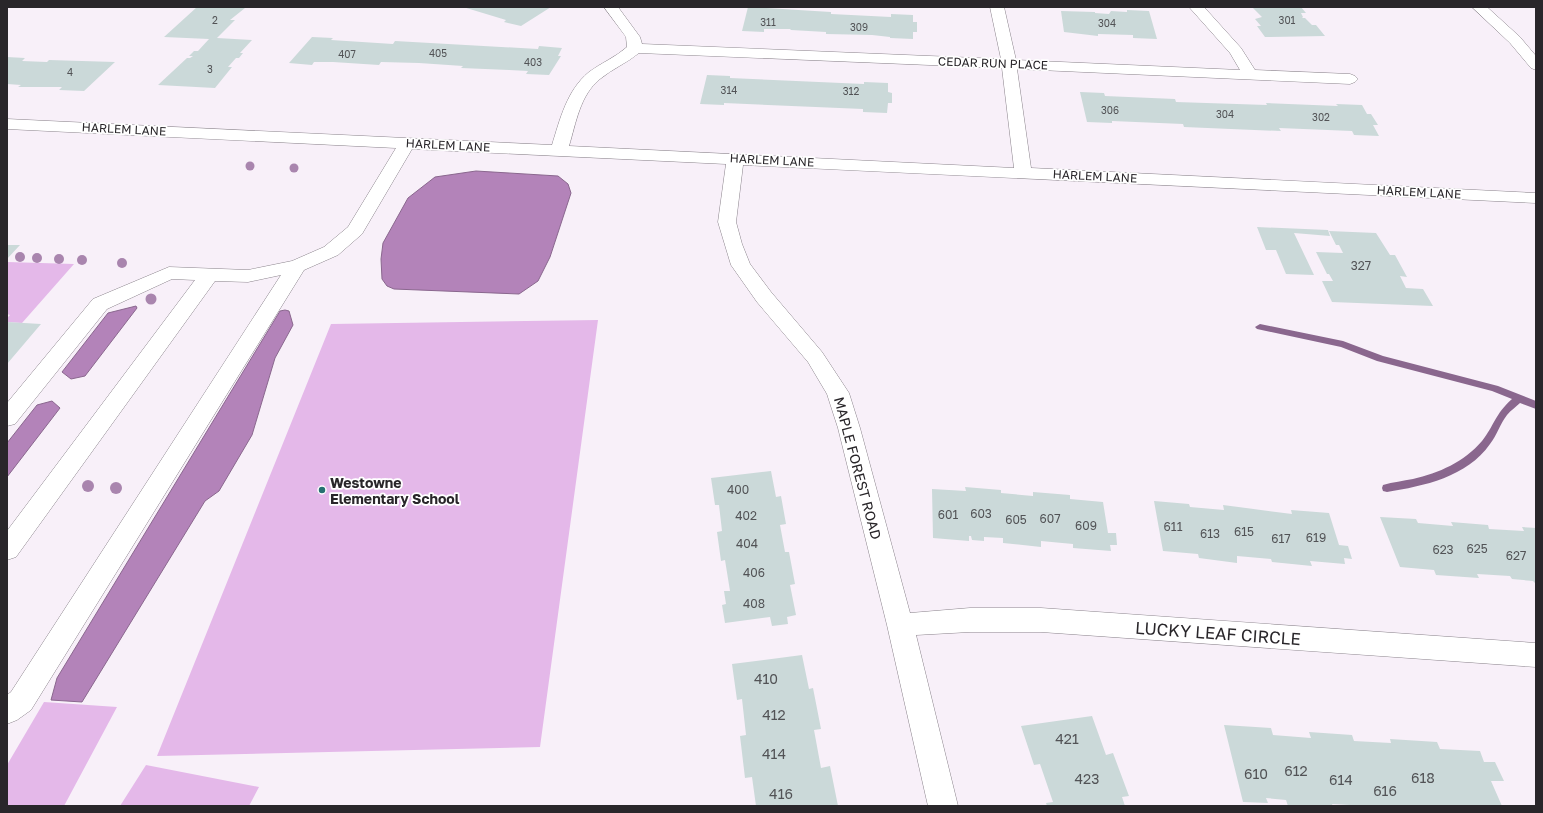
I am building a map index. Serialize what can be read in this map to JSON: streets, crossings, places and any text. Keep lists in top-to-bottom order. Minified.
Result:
{"streets":{"street":["CEDAR RUN PLACE","HARLEM LANE","MAPLE FOREST ROAD","LUCKY LEAF CIRCLE"]},"crossings":[["HARLEM LANE","MAPLE FOREST ROAD"],["MAPLE FOREST ROAD","LUCKY LEAF CIRCLE"]],"places":["Westowne Elementary School"],"house_numbers":["2","301","311","304","309","405","407","403","3","4","314","312","306","304","302","327","400","603","601","402","607","605","609","611","615","613","619","617","404","625","623","627","406","408","410","412","421","414","612","610","618","423","614","616","416"]}
